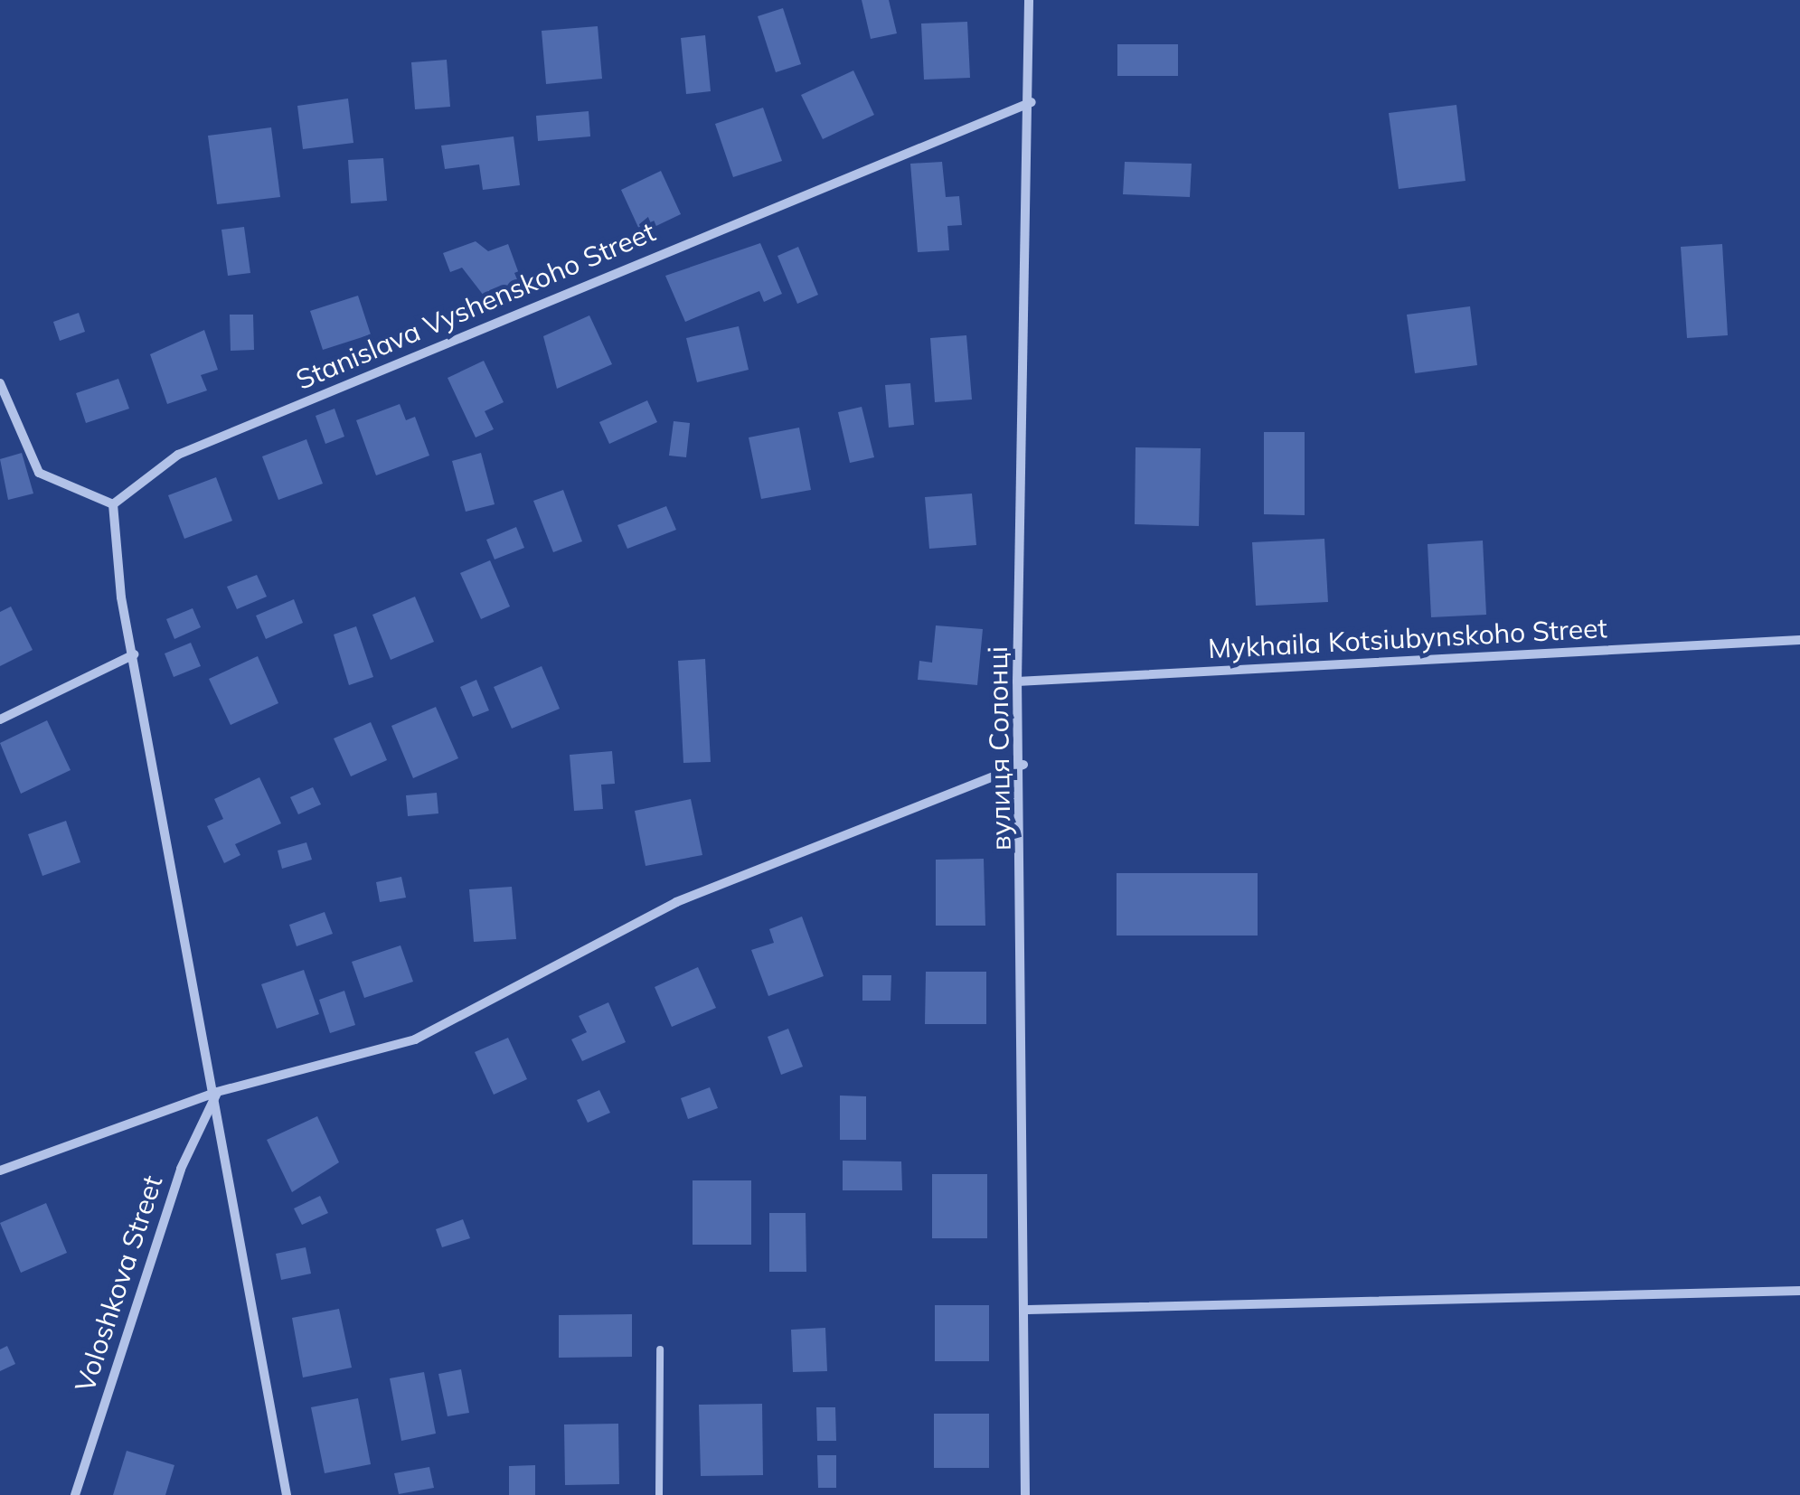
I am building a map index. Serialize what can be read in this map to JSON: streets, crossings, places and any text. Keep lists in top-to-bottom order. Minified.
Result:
{"streets":{"street":["Stanislava Vyshenskoho Street","Mykhaila Kotsiubynskoho Street","вулиця Солонці","Voloshkova Street"]},"crossings":[["Stanislava Vyshenskoho Street","вулиця Солонці"],["Mykhaila Kotsiubynskoho Street","вулиця Солонці"]]}
